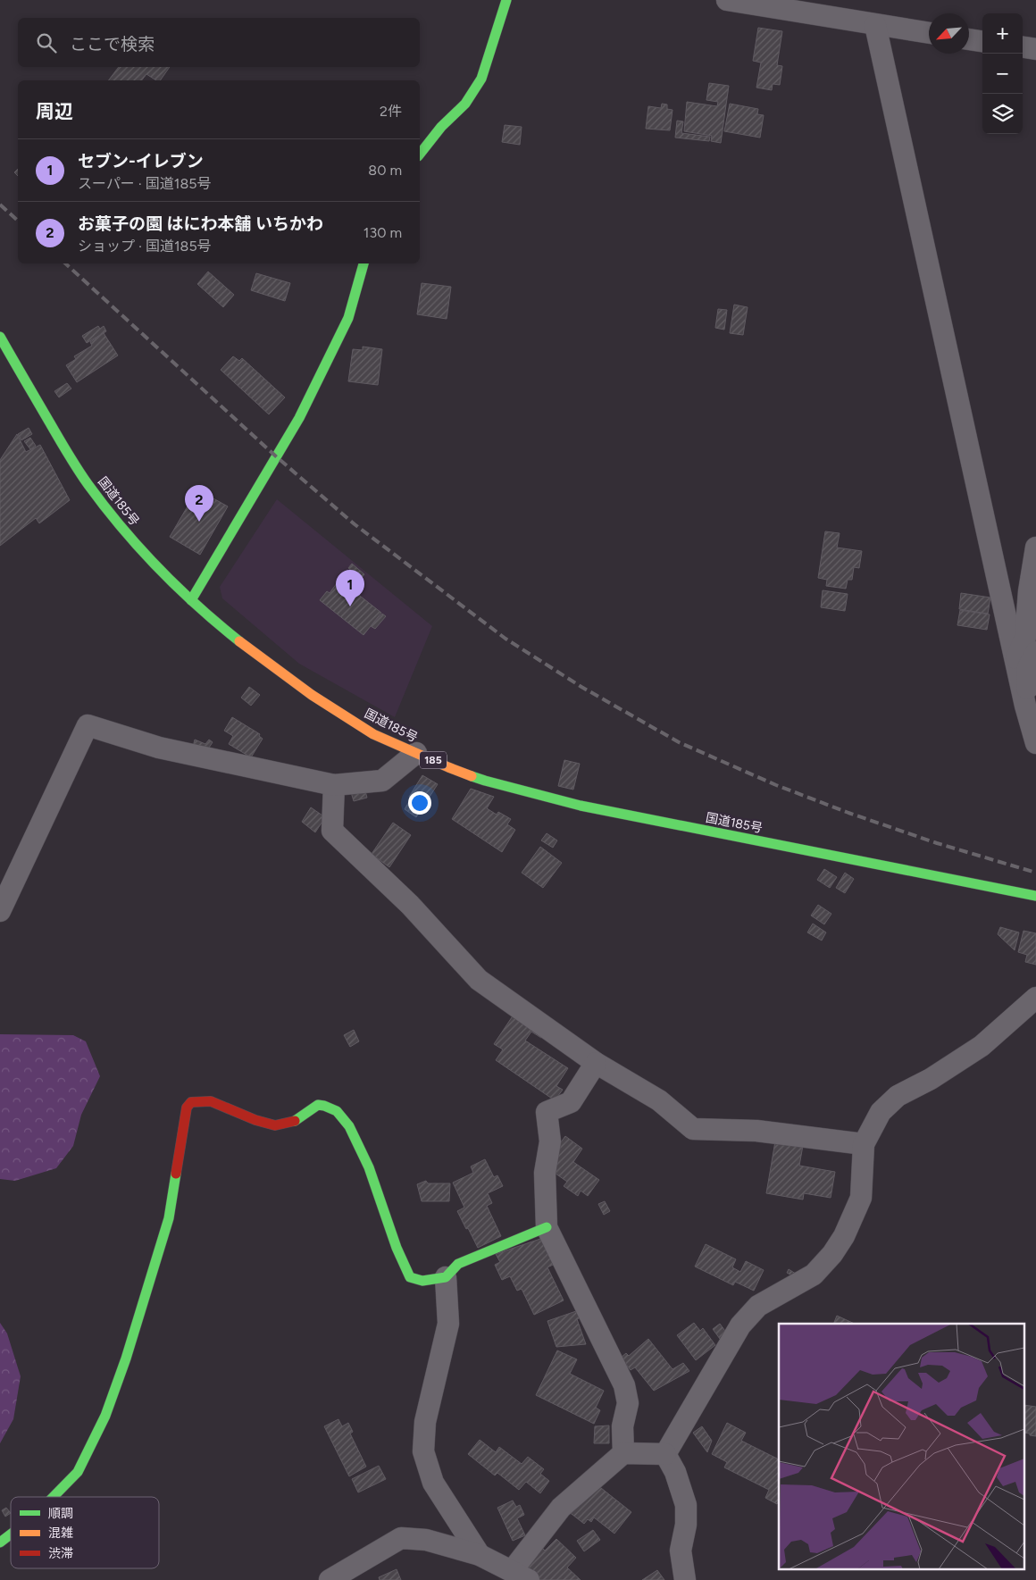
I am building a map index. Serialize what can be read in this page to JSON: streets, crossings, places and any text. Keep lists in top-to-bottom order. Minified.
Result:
{"streets":{"main road":["国道185号","185"]},"legend":["順調","混雑","渋滞"],"north":"bottom left","page":{"map_buttons":["+","−"],"search":"ここで検索","heading":["周辺","2件"],"list":[{"mark":"1","name":"セブン-イレブン","note":"スーパー · 国道185号","value":"80 m"},{"mark":"2","name":"お菓子の園 はにわ本舗 いちかわ","note":"ショップ · 国道185号","value":"130 m"}],"pins":["2","1"]}}
